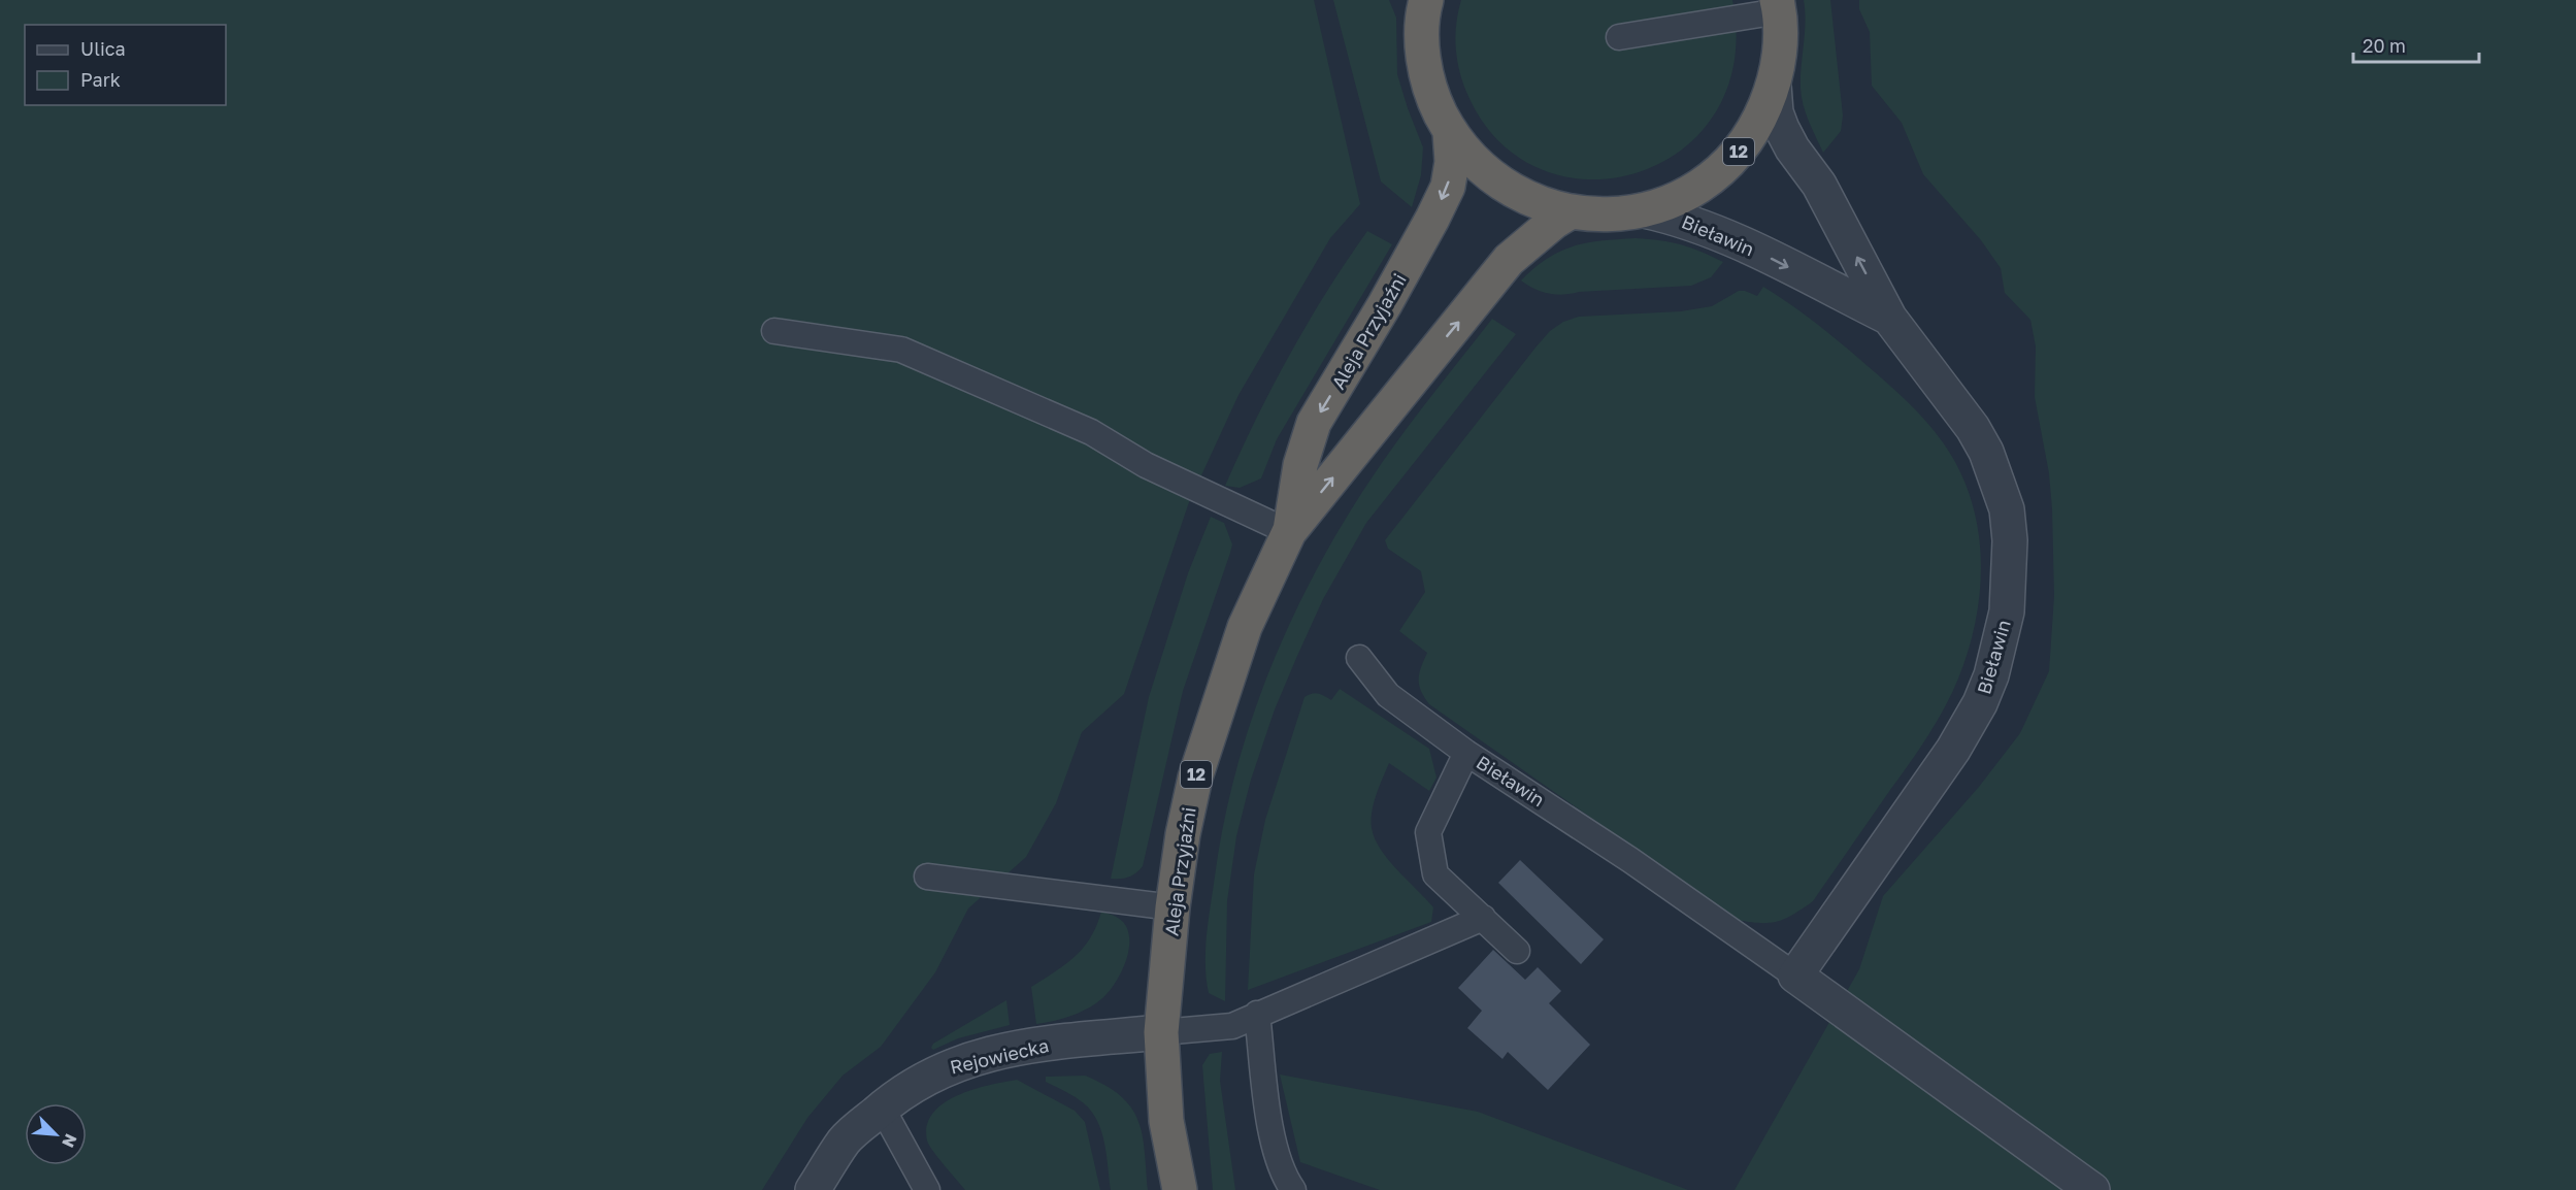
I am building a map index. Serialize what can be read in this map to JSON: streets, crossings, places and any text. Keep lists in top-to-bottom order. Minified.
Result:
{"streets":{"highway":["12","Aleja Przyjaźni"],"street":["Bieławin","Rejowiecka"]},"crossings":[["12","Bieławin"],["12","Aleja Przyjaźni"],["Aleja Przyjaźni","Rejowiecka"]],"legend":["Ulica","Park"],"scale_bar":"20 m","north":"bottom right"}
